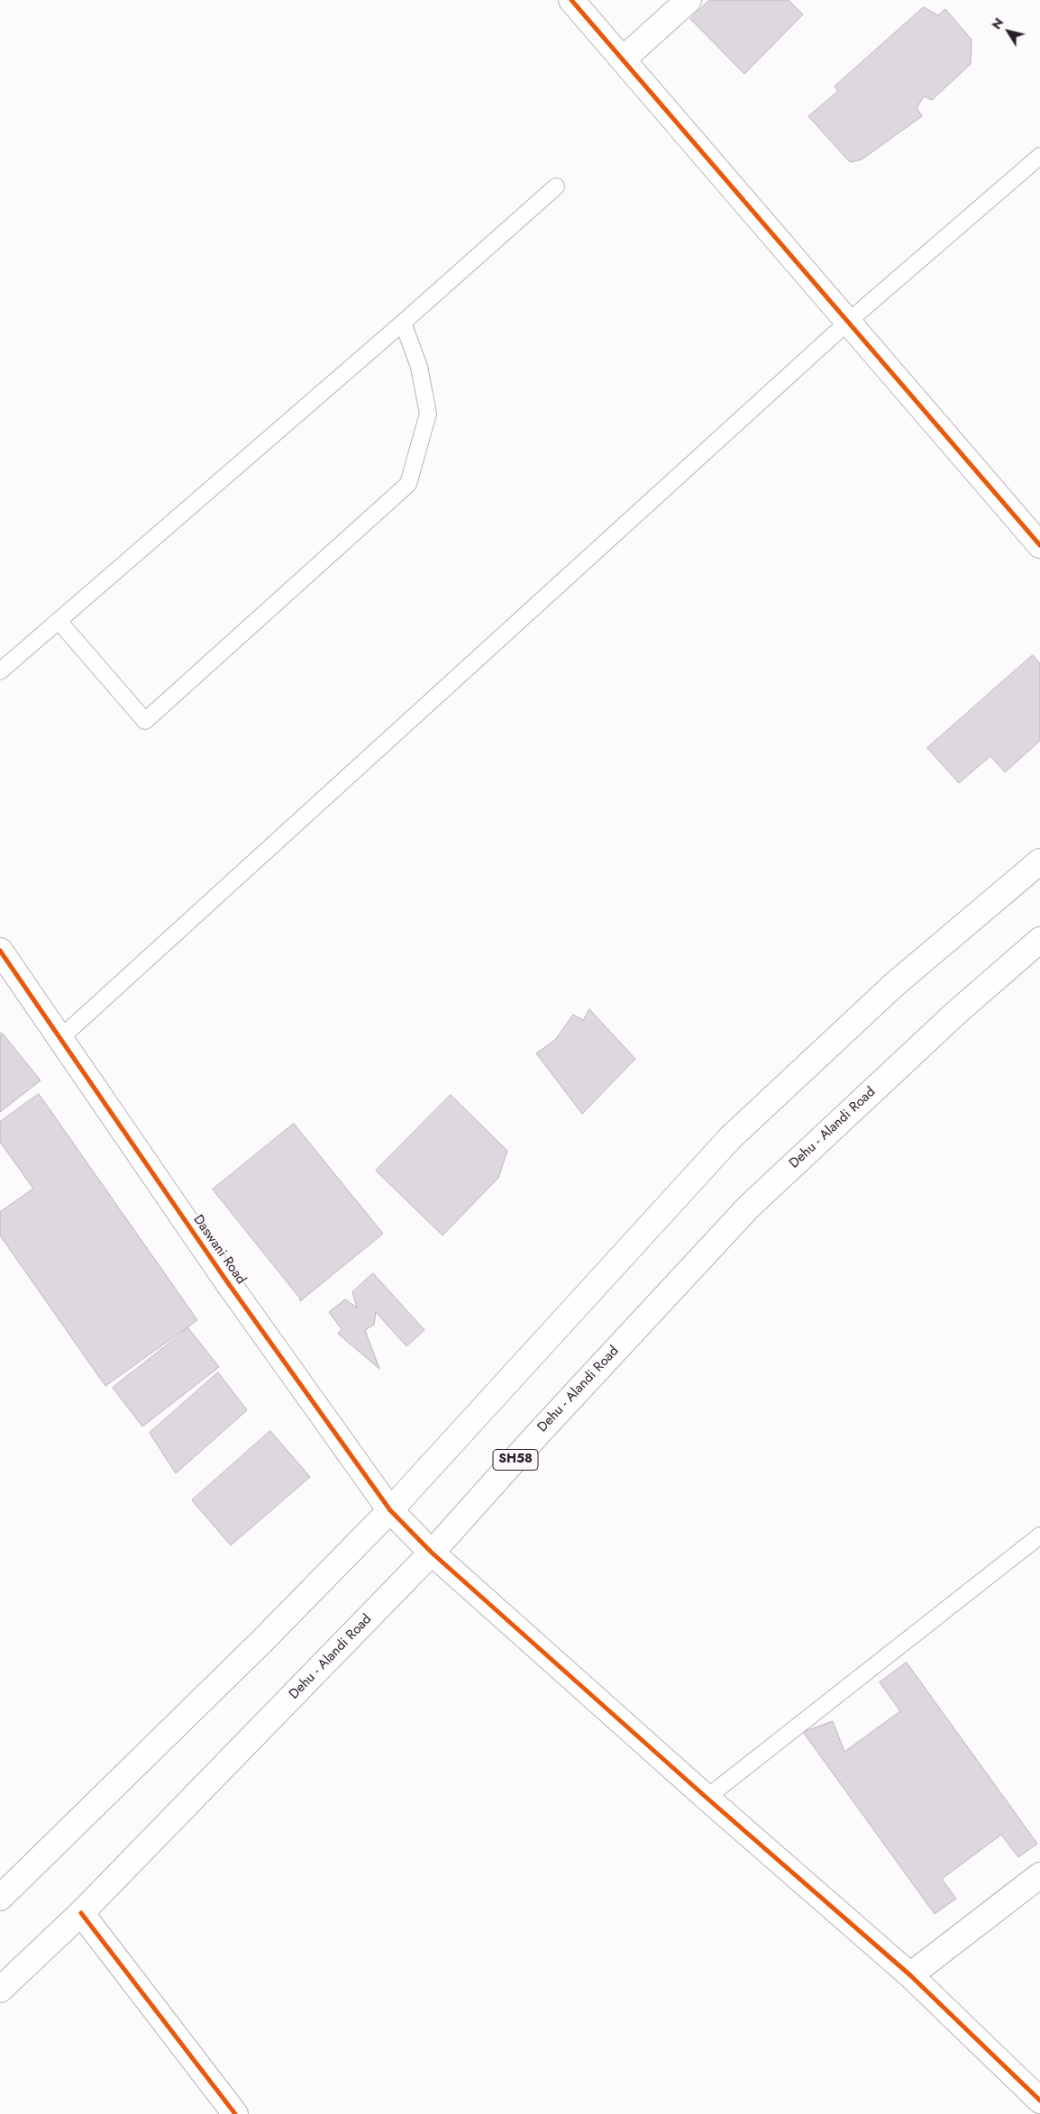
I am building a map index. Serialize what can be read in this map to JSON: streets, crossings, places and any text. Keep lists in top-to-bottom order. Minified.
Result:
{"streets":{"main road":["Dehu - Alandi Road","Daswani Road","SH58"]},"crossings":[["Dehu - Alandi Road","Daswani Road"]],"north":"top left"}
